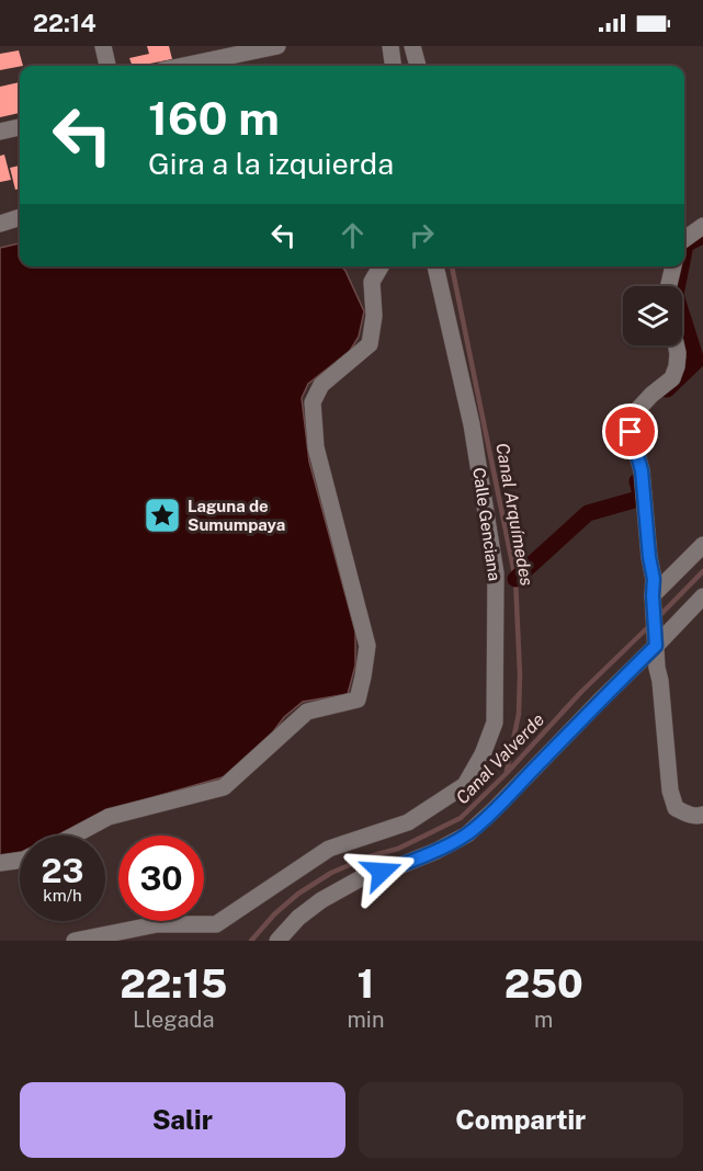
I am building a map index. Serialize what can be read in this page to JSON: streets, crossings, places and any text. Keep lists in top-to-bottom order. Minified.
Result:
{"streets":{"street":["Calle Genciana"]},"water":["Canal Arquímedes","Canal Valverde"],"places":{"place":["Laguna de Sumumpaya"]},"page":{"status":"22:14","turn":["160 m","Gira a la izquierda"],"speed":"23 km/h","limit":"30","eta":["22:15","Llegada","1","min","250","m"],"buttons":["Salir","Compartir"]}}
